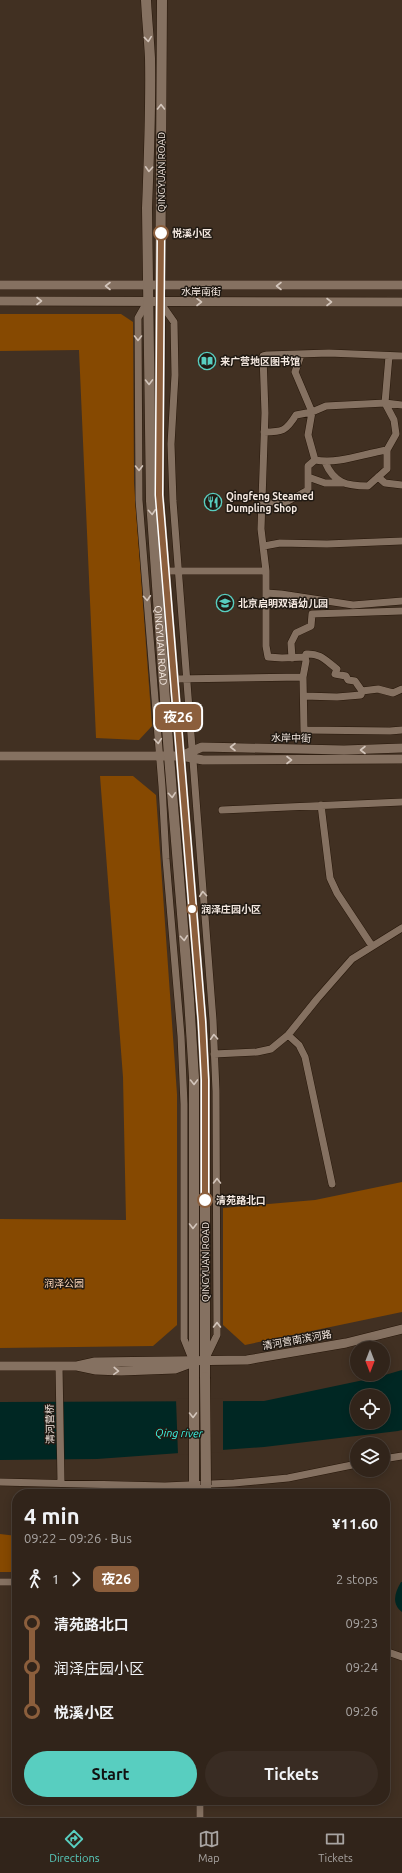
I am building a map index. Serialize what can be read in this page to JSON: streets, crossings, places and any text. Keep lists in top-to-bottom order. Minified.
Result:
{"streets":{"main road":["QINGYUAN ROAD"],"street":["水岸南街","水岸中街","清河营南滨河路","清河营桥"]},"crossings":[["QINGYUAN ROAD","水岸南街"],["QINGYUAN ROAD","水岸中街"],["QINGYUAN ROAD","清河营南滨河路"]],"water":["Qing river"],"parks":["润泽公园"],"places":{"other":["悦溪小区","润泽庄园小区","清苑路北口"],"library":["来广营地区图书馆"],"restaurant":["Qingfeng Steamed Dumpling Shop"],"school or university":["北京启明双语幼儿园"]},"lines":["bus line 夜26"],"north":"bottom","page":{"on_map":"夜26","heading":["4 min","09:22 – 09:26 · Bus","¥11.60"],"legs":["1","夜26","2 stops"],"list":[{"name":"清苑路北口","value":"09:23"},{"name":"润泽庄园小区","value":"09:24"},{"name":"悦溪小区","value":"09:26"}],"buttons":["Start","Tickets"],"tabs":["Directions","Map","Tickets"]}}
